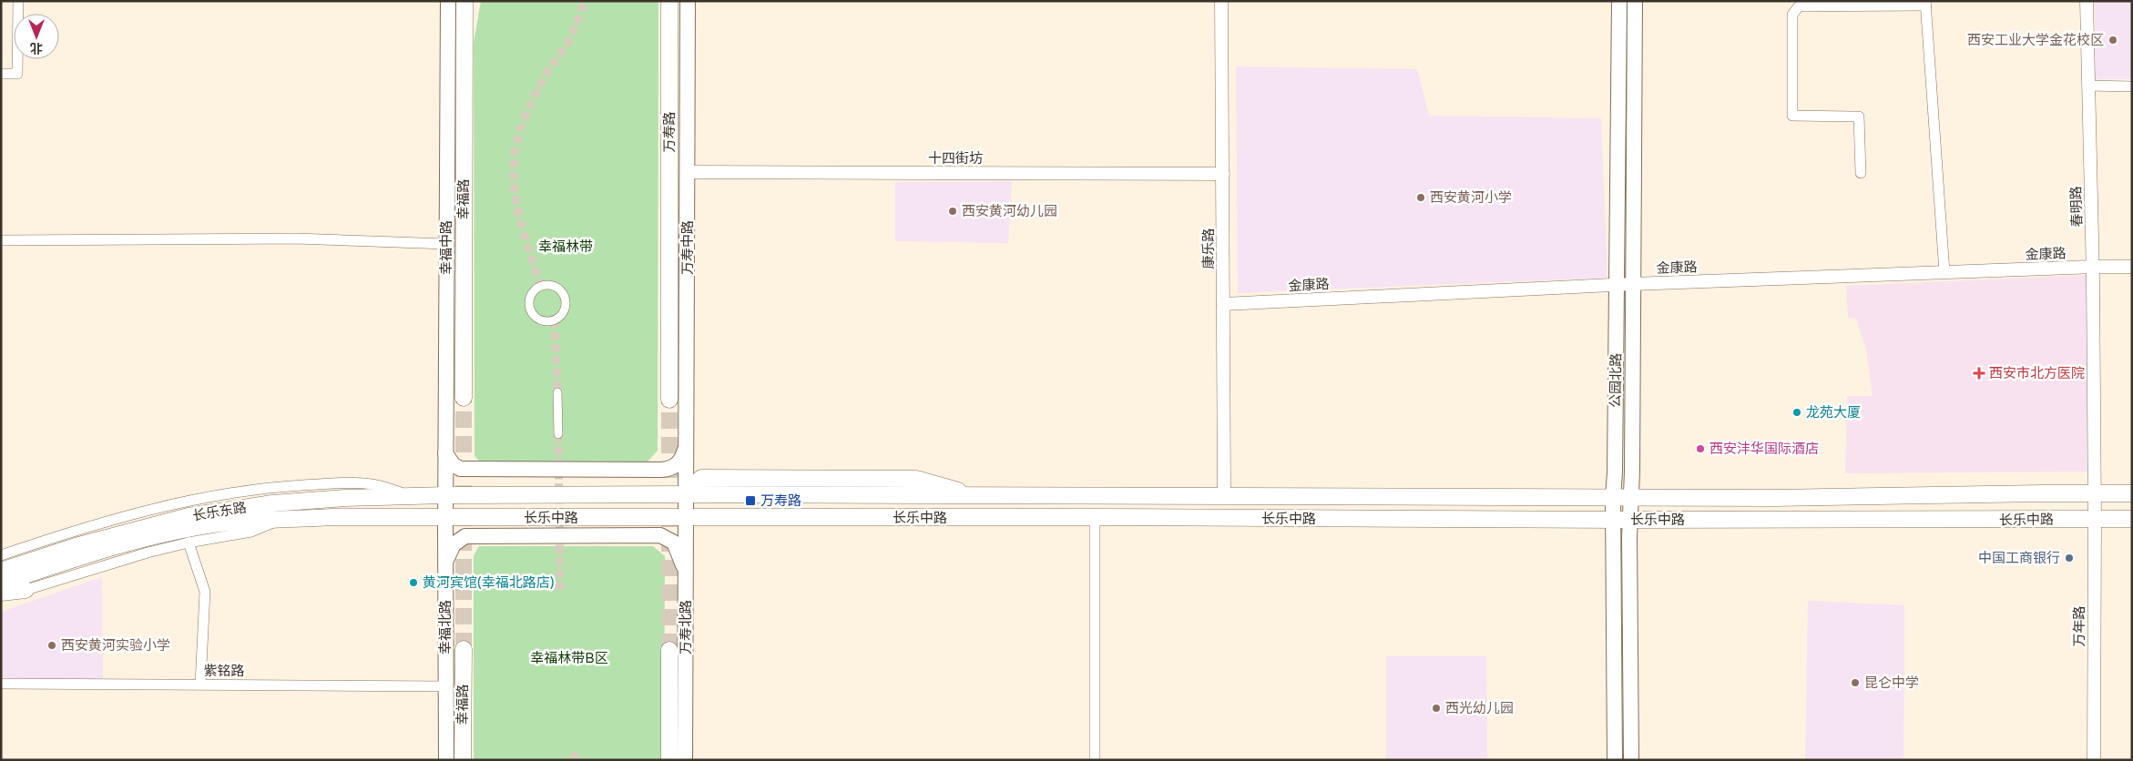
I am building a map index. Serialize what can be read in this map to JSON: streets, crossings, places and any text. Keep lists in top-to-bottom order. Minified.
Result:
{"streets":{"main road":["万寿路","幸福路","幸福中路","万寿中路","公园北路","长乐东路","长乐中路","幸福北路","万寿北路"],"street":["十四街坊","春明路","康乐路","金康路","万年路","紫铭路"]},"crossings":[["十四街坊","万寿中路"],["十四街坊","康乐路"],["春明路","金康路"],["春明路","长乐中路"],["春明路","万年路"],["幸福中路","长乐东路"],["幸福中路","长乐中路"],["幸福中路","幸福北路"],["万寿中路","长乐中路"],["万寿中路","万寿北路"],["康乐路","金康路"],["康乐路","长乐中路"],["金康路","公园北路"],["公园北路","长乐中路"],["长乐东路","长乐中路"],["长乐东路","幸福北路"],["长乐中路","万年路"],["长乐中路","幸福北路"],["长乐中路","万寿北路"],["幸福北路","紫铭路"]],"parks":["幸福林带","幸福林带B区"],"places":{"other":["西安工业大学金花校区","西安黄河小学","西安黄河幼儿园","龙苑大厦","西安沣华国际酒店","中国工商银行","黄河宾馆(幸福北路店)","西安黄河实验小学","昆仑中学","西光幼儿园"],"health":["西安市北方医院"],"transit":["万寿路"]},"north":"bottom"}
